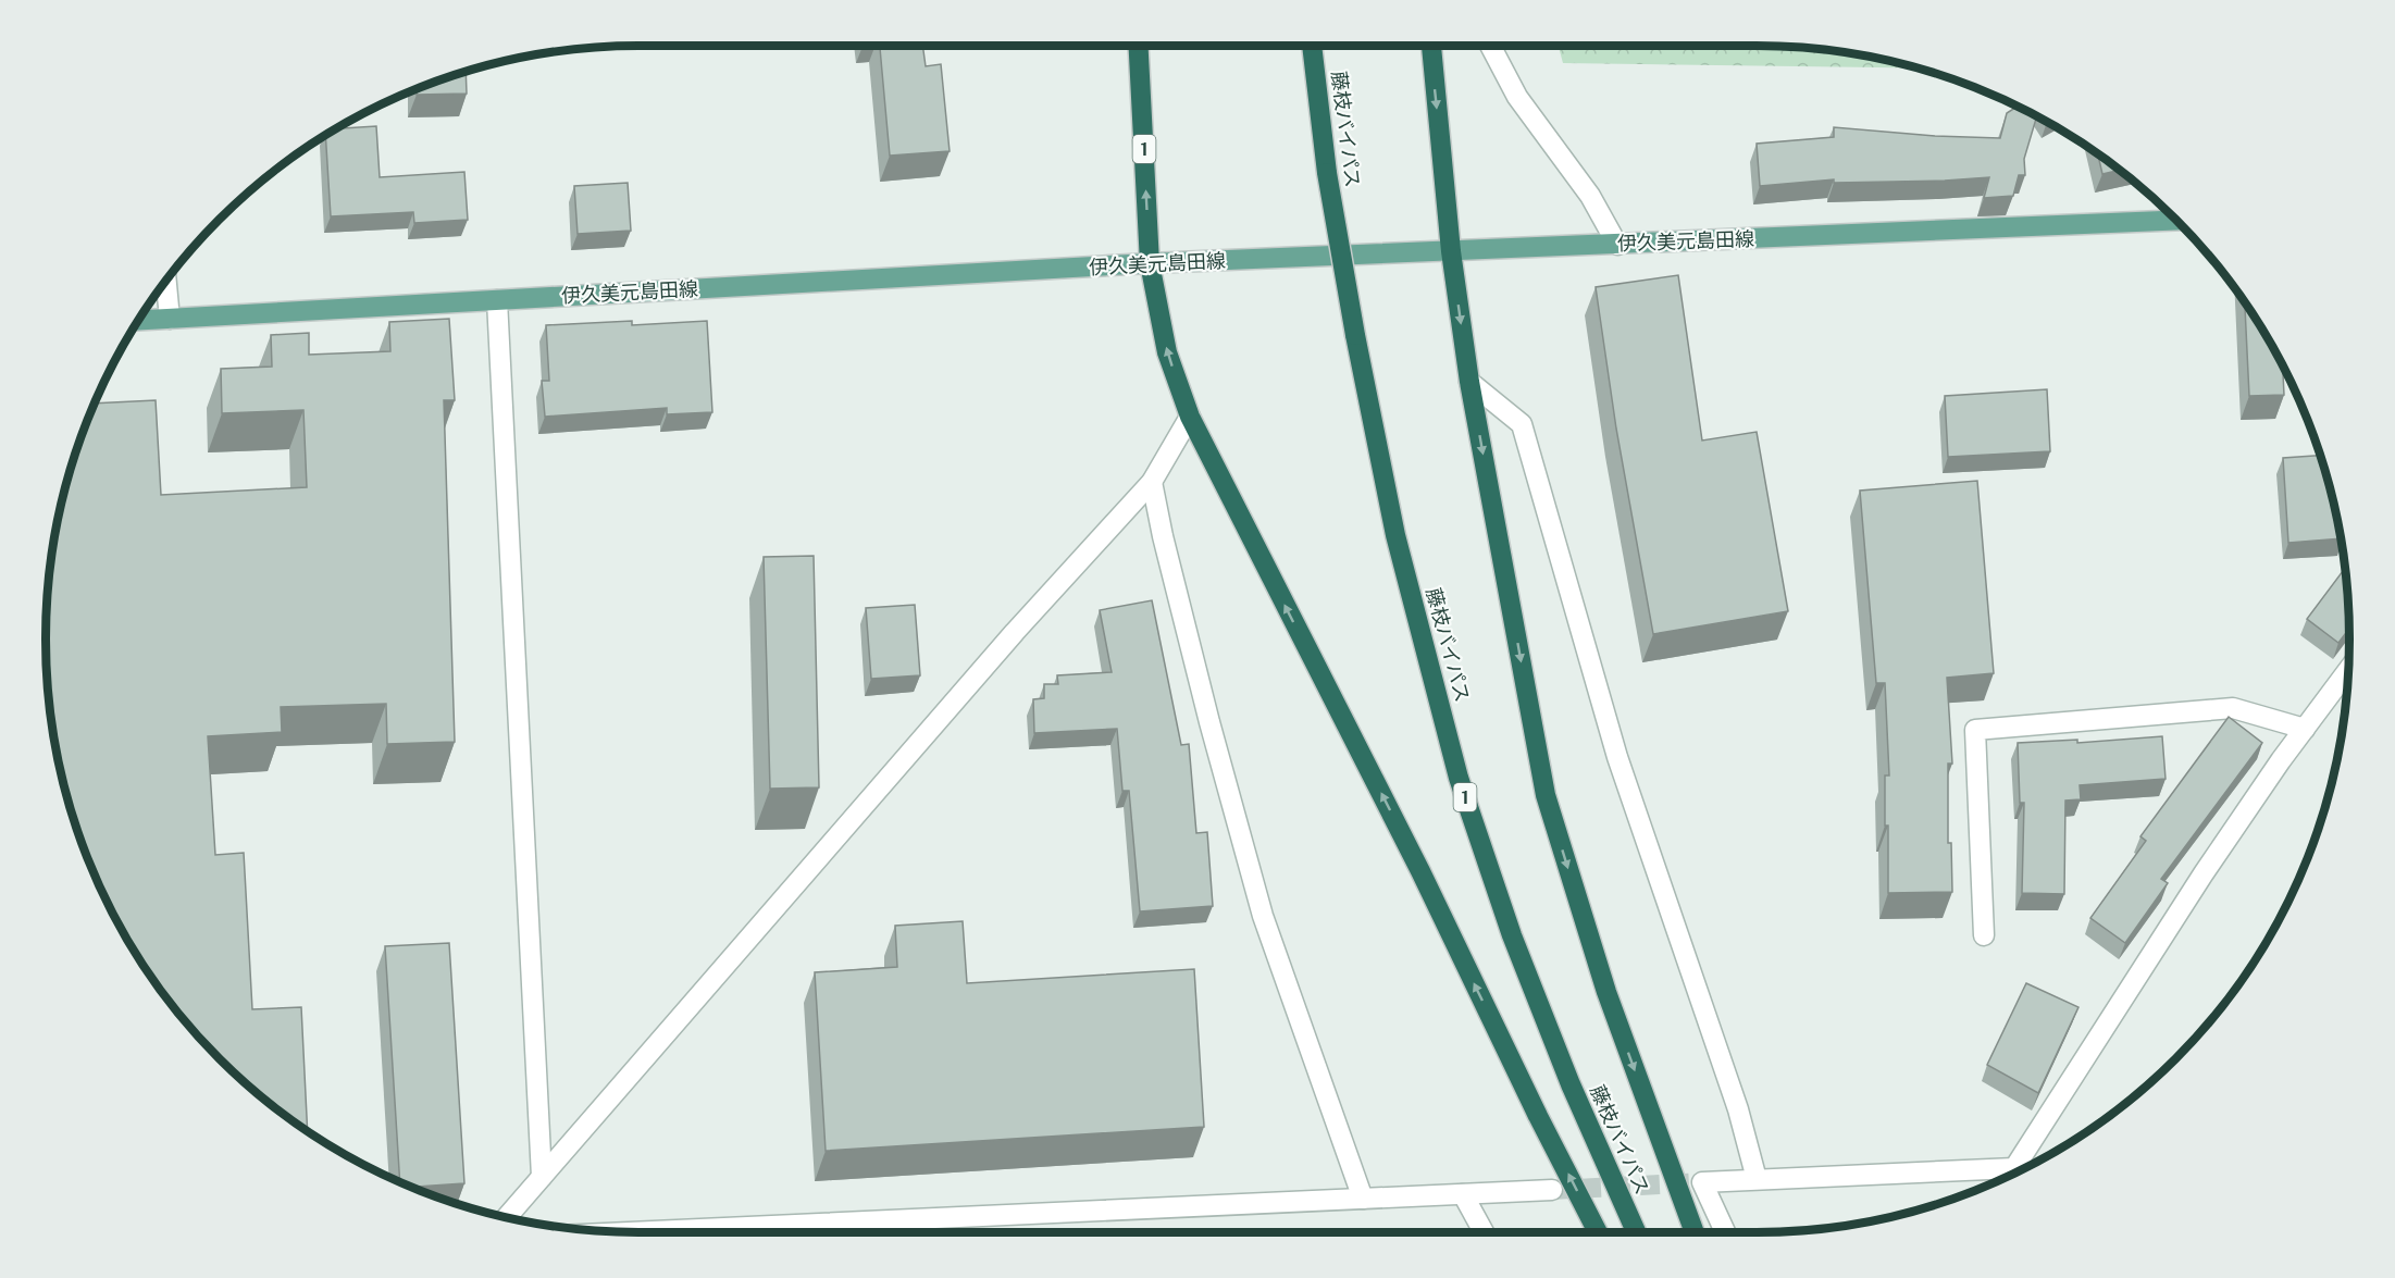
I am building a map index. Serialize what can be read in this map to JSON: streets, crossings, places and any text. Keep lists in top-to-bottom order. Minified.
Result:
{"streets":{"highway":["藤枝バイパス","1"],"main road":["伊久美元島田線"]},"crossings":[["1","伊久美元島田線"]]}
